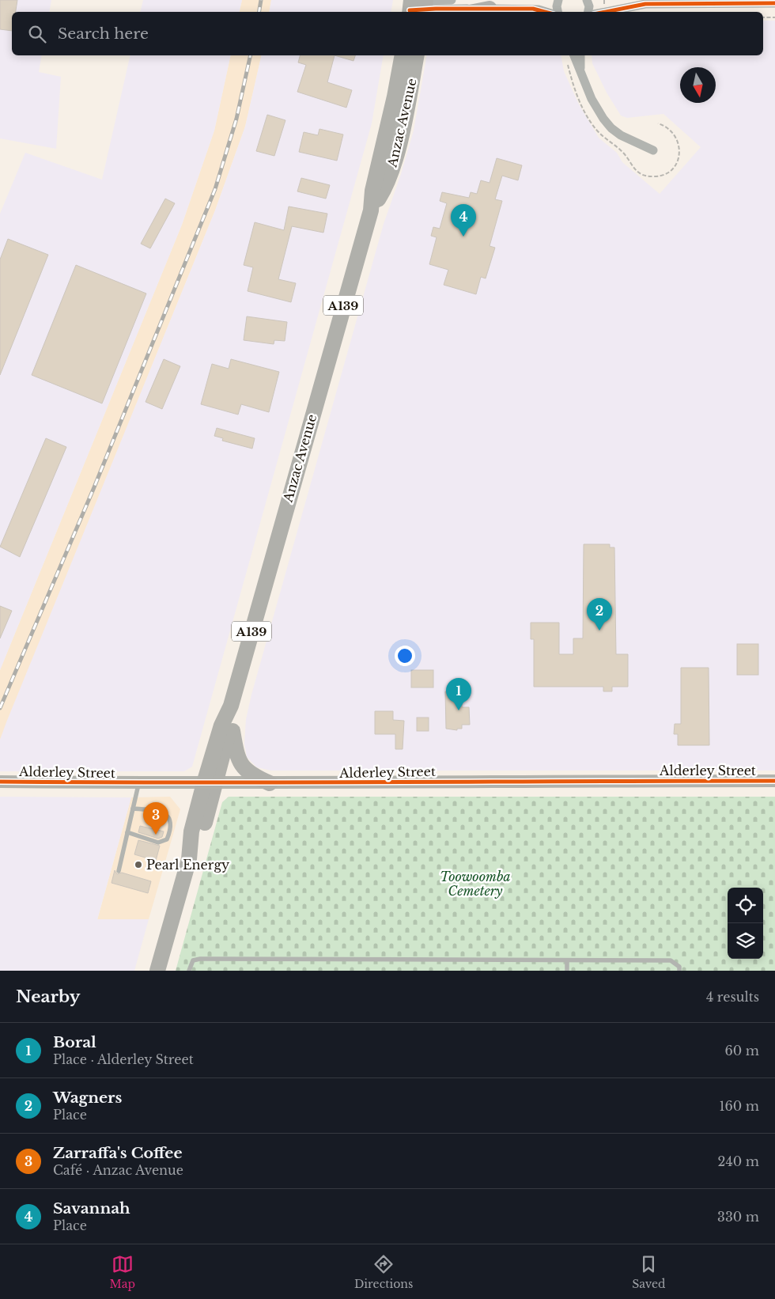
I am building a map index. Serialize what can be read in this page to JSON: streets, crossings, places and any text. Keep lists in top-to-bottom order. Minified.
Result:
{"streets":{"highway":["Anzac Avenue","A139"],"street":["Alderley Street"]},"crossings":[["Anzac Avenue","Alderley Street"]],"parks":["Toowoomba Cemetery"],"places":["Pearl Energy"],"north":"bottom","page":{"search":"Search here","pins":["4","2","1","3"],"heading":["Nearby","4 results"],"list":[{"mark":"1","name":"Boral","note":"Place · Alderley Street","value":"60 m"},{"mark":"2","name":"Wagners","note":"Place","value":"160 m"},{"mark":"3","name":"Zarraffa's Coffee","note":"Café · Anzac Avenue","value":"240 m"},{"mark":"4","name":"Savannah","note":"Place","value":"330 m"}],"nav":["Map","Directions","Saved"]}}
